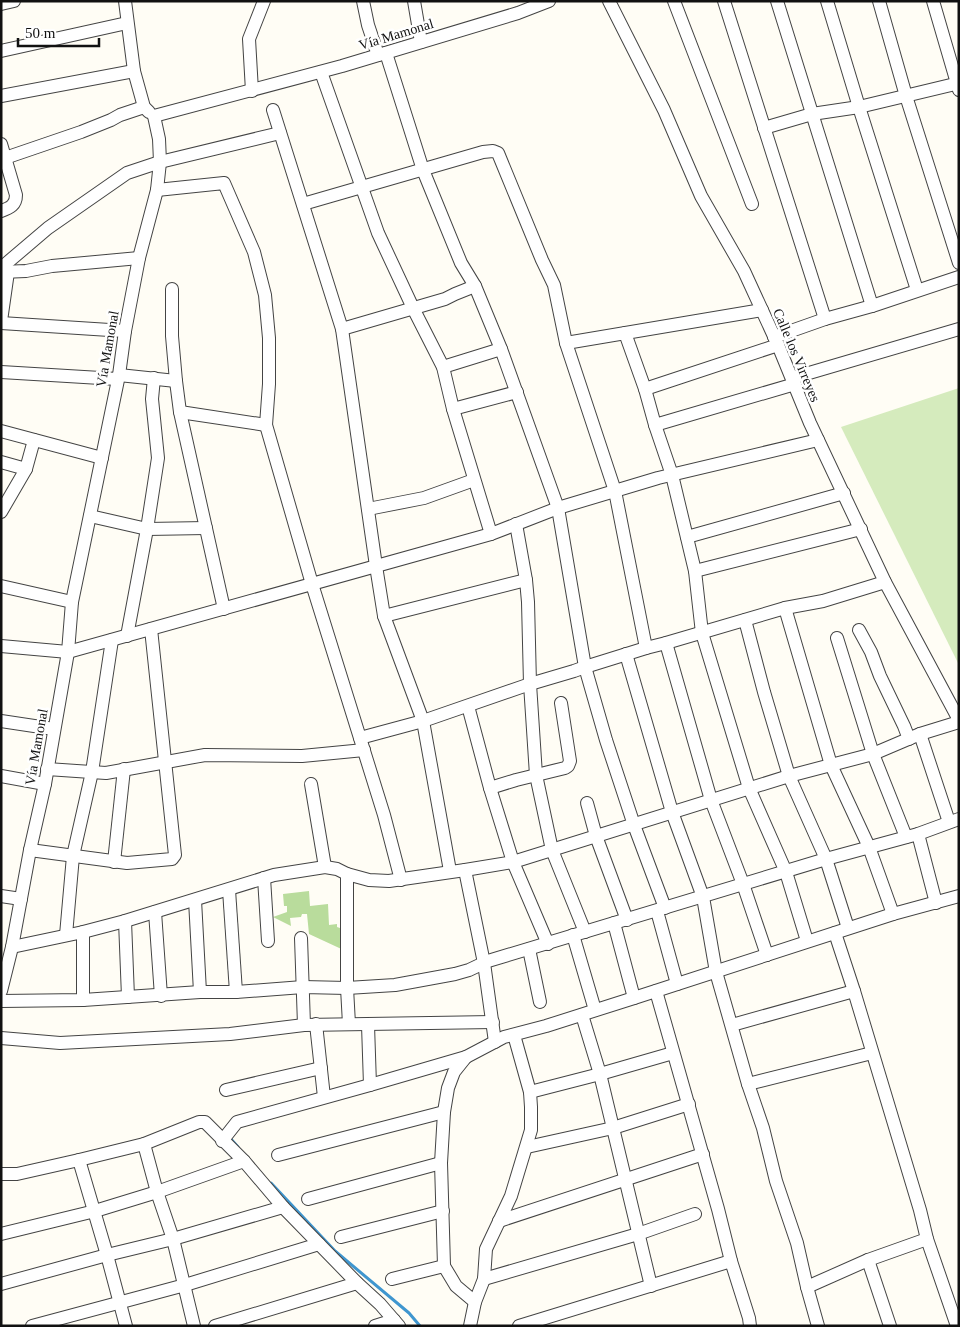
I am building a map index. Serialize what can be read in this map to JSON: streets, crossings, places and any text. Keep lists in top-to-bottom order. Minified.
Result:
{"streets":{"street":["Vía Mamonal","Calle los Virreyes"]},"scale_bar":"50 m"}
